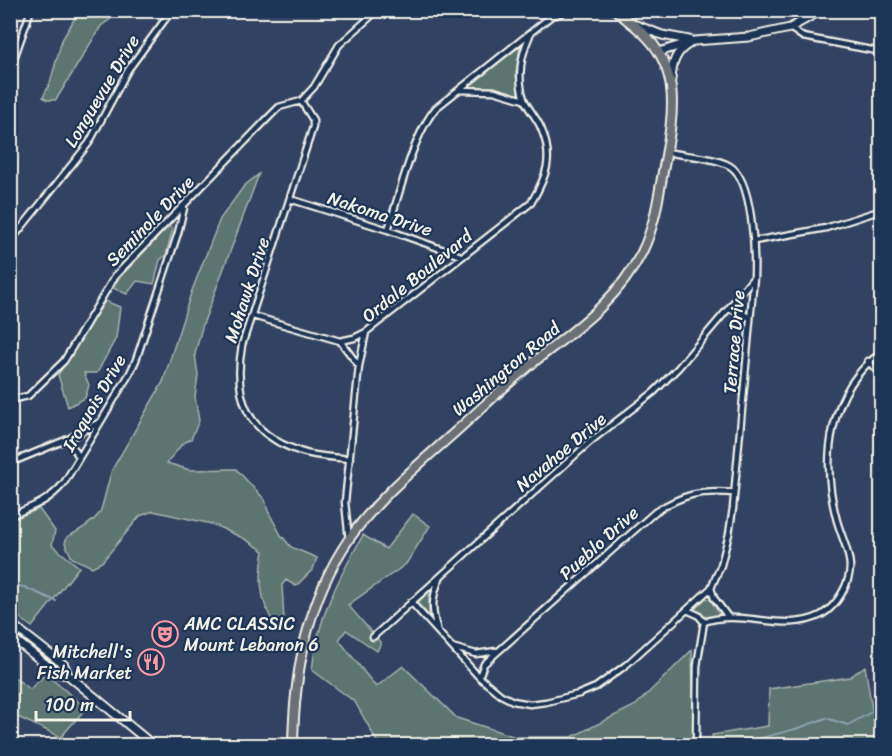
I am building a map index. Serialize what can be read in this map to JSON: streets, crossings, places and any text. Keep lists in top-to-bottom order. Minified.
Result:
{"streets":{"main road":["Washington Road"],"street":["Longuevue Drive","Nakoma Drive","Seminole Drive","Ordale Boulevard","Mohawk Drive","Terrace Drive","Iroquois Drive","Navahoe Drive","Pueblo Drive"]},"crossings":[["Nakoma Drive","Ordale Boulevard"],["Nakoma Drive","Mohawk Drive"],["Seminole Drive","Mohawk Drive"],["Seminole Drive","Iroquois Drive"],["Ordale Boulevard","Mohawk Drive"],["Ordale Boulevard","Washington Road"],["Terrace Drive","Washington Road"],["Terrace Drive","Navahoe Drive"],["Terrace Drive","Pueblo Drive"]],"places":{"theatre":["AMC CLASSIC Mount Lebanon 6"],"restaurant":["Mitchell's Fish Market"]},"scale_bar":"100 m"}
